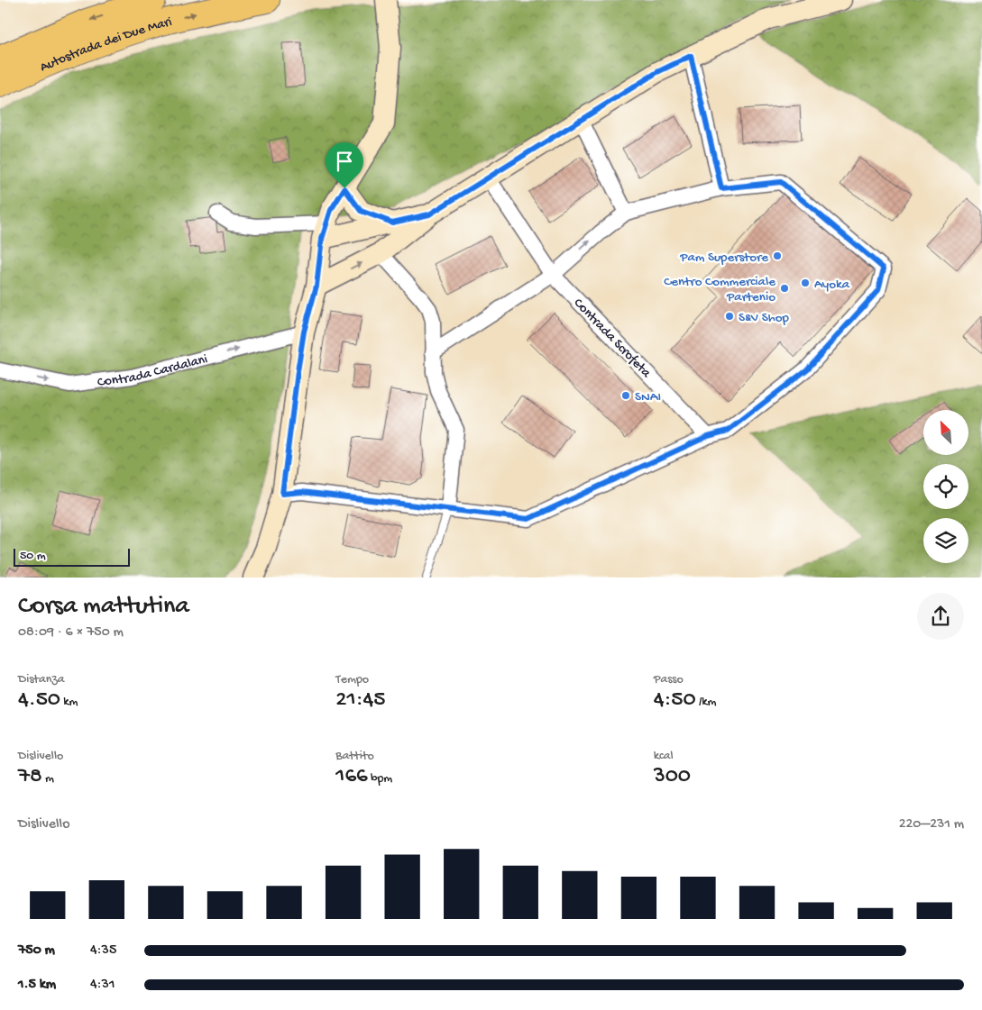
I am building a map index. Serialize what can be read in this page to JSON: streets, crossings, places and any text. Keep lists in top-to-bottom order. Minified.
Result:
{"streets":{"highway":["Autostrada dei Due Mari"],"street":["Contrada Scrofeta","Contrada Cardalani"]},"one_way":["Contrada Cardalani"],"places":["Pam Superstore","Ayoka","Centro Commerciale Partenio","S&V Shop","SNAI"],"scale_bar":"50 m","north":"top left","page":{"scale":"50 m","heading":["Corsa mattutina","08:09 · 6 × 750 m"],"stats":[["Distanza","4.50 km"],["Tempo","21:45"],["Passo","4:50 /km"],["Dislivello","78 m"],["Battito","166 bpm"],["kcal","300"]],"chart":["Dislivello","220–231 m"],"list":[{"name":"750 m","note":"4:35"},{"name":"1.5 km","note":"4:31"}]}}
